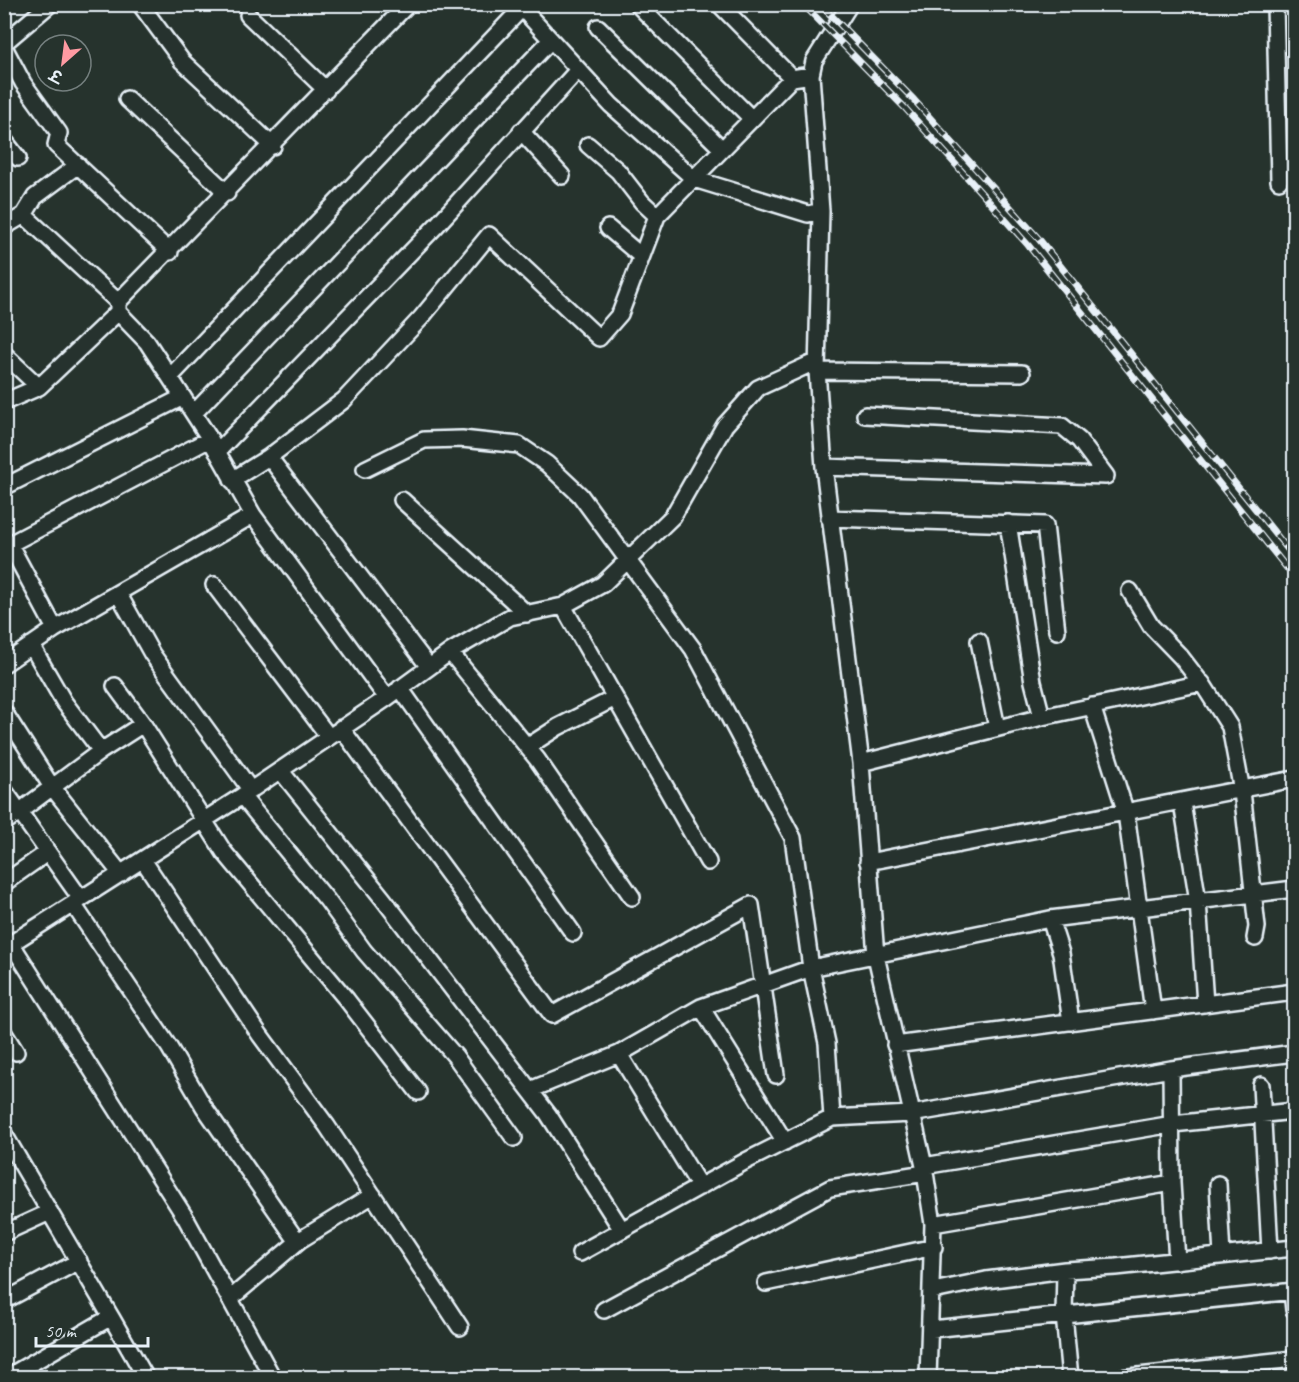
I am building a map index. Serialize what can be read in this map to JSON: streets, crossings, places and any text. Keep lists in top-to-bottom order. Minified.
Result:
{"scale_bar":"50 m","north":"bottom left"}
